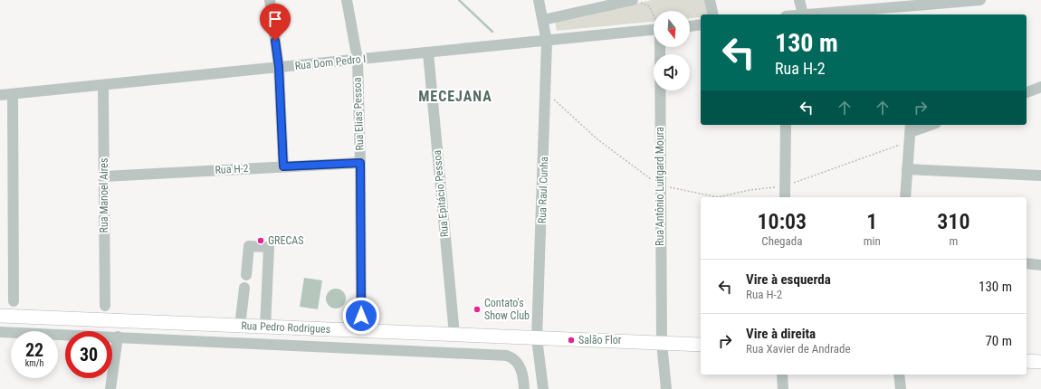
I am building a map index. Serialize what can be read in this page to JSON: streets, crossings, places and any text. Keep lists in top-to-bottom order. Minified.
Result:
{"streets":{"main road":["Rua Pedro Rodrigues"],"street":["Rua Dom Pedro I","Rua Elias Pessoa","Rua H-2","Rua Antônio Luitgard Moura","Rua Raul Cunha","Rua Epitácio Pessoa","Rua Manoel Aires"]},"crossings":[["Rua Dom Pedro I","Rua Elias Pessoa"],["Rua Dom Pedro I","Rua Raul Cunha"],["Rua Dom Pedro I","Rua Epitácio Pessoa"],["Rua Dom Pedro I","Rua Manoel Aires"],["Rua Elias Pessoa","Rua H-2"],["Rua H-2","Rua Manoel Aires"],["Rua Antônio Luitgard Moura","Rua Pedro Rodrigues"],["Rua Raul Cunha","Rua Pedro Rodrigues"],["Rua Epitácio Pessoa","Rua Pedro Rodrigues"]],"districts":["MECEJANA"],"places":["GRECAS","Contato's Show Club","Salão Flor"],"north":"bottom","page":{"turn":["130 m","Rua H-2"],"eta":["10:03","Chegada","1","min","310","m"],"list":[{"name":"Vire à esquerda","note":"Rua H-2","value":"130 m"},{"name":"Vire à direita","note":"Rua Xavier de Andrade","value":"70 m"}],"speed":"22 km/h","limit":"30"}}
